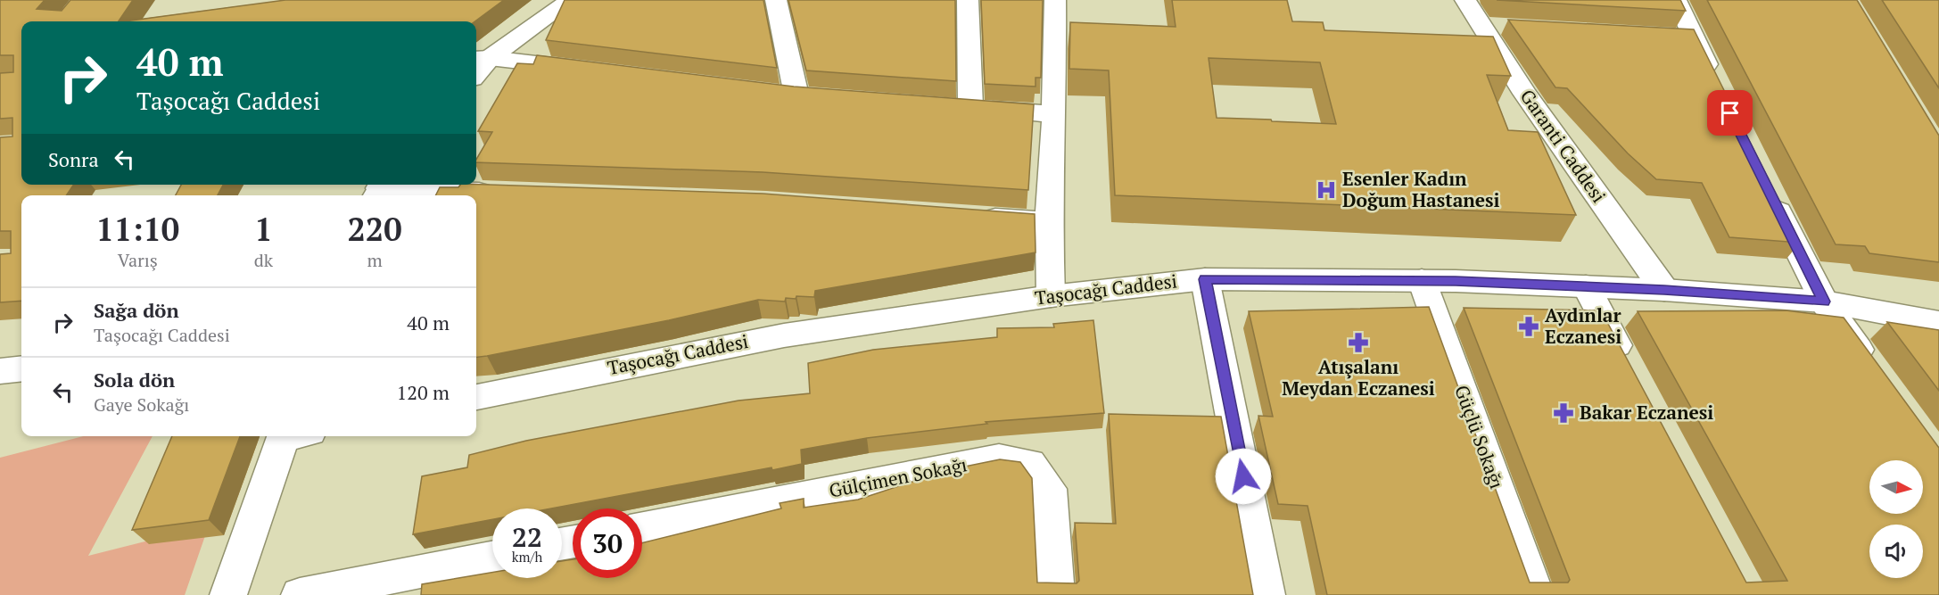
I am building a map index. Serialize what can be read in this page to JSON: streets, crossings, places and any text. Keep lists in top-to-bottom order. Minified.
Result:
{"streets":{"street":["Garanti Caddesi","Taşocağı Caddesi","Güçlü Sokağı","Gülçimen Sokağı"]},"crossings":[["Garanti Caddesi","Taşocağı Caddesi"],["Taşocağı Caddesi","Güçlü Sokağı"]],"places":{"hospital":["Esenler Kadın Doğum Hastanesi"],"pharmacy":["Aydınlar Eczanesi","Atışalanı Meydan Eczanesi","Bakar Eczanesi"]},"north":"right","page":{"turn":["40 m","Taşocağı Caddesi"],"then":"Sonra","eta":["11:10","Varış","1","dk","220","m"],"list":[{"name":"Sağa dön","note":"Taşocağı Caddesi","value":"40 m"},{"name":"Sola dön","note":"Gaye Sokağı","value":"120 m"}],"speed":"22 km/h","limit":"30"}}
